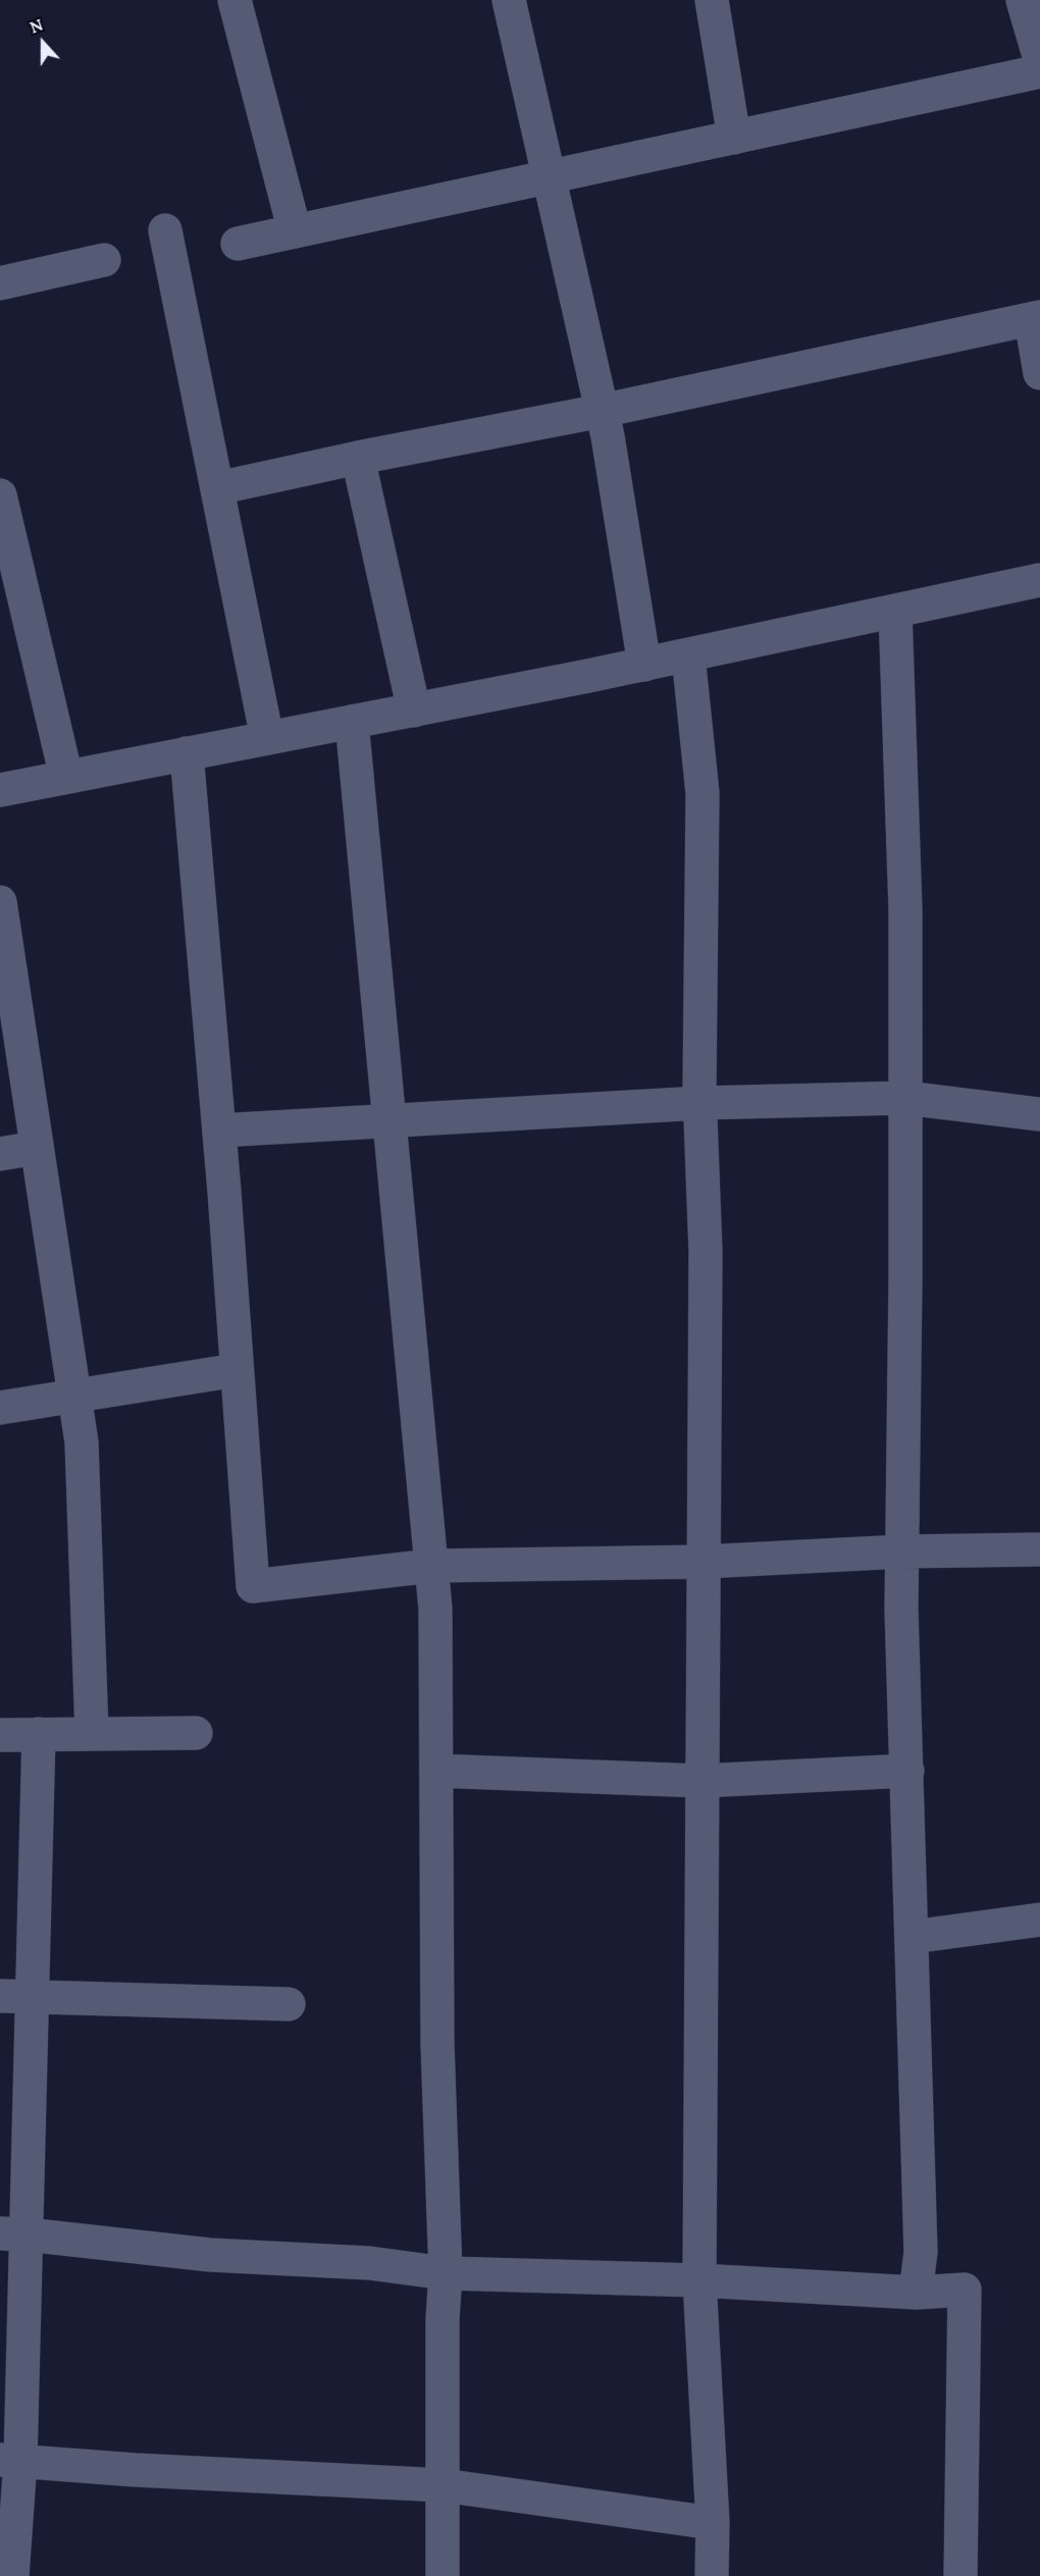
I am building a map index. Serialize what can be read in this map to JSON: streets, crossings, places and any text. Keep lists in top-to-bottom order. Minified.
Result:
{"north":"top"}
